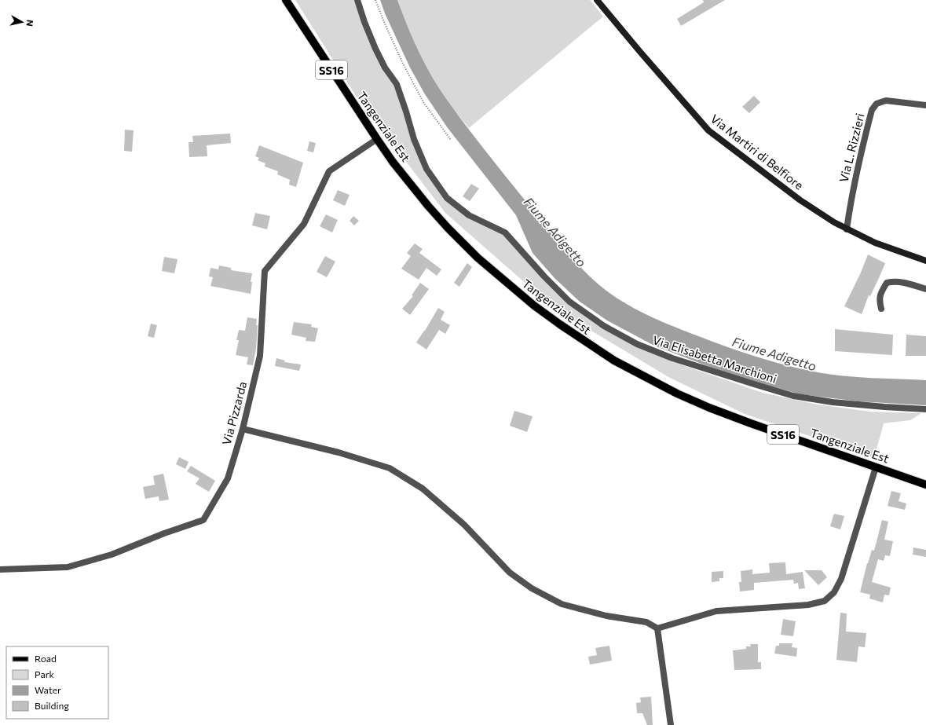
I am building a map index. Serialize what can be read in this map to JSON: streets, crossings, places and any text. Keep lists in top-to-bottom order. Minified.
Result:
{"streets":{"main road":["SS16","Tangenziale Est"],"street":["Via L. Rizzieri","Via Martiri di Belfiore","Via Elisabetta Marchioni","Via Pizzarda"]},"crossings":[["Tangenziale Est","Via Pizzarda"],["Via L. Rizzieri","Via Martiri di Belfiore"]],"water":["Fiume Adigetto"],"legend":["Road","Park","Water","Building"],"north":"right"}
